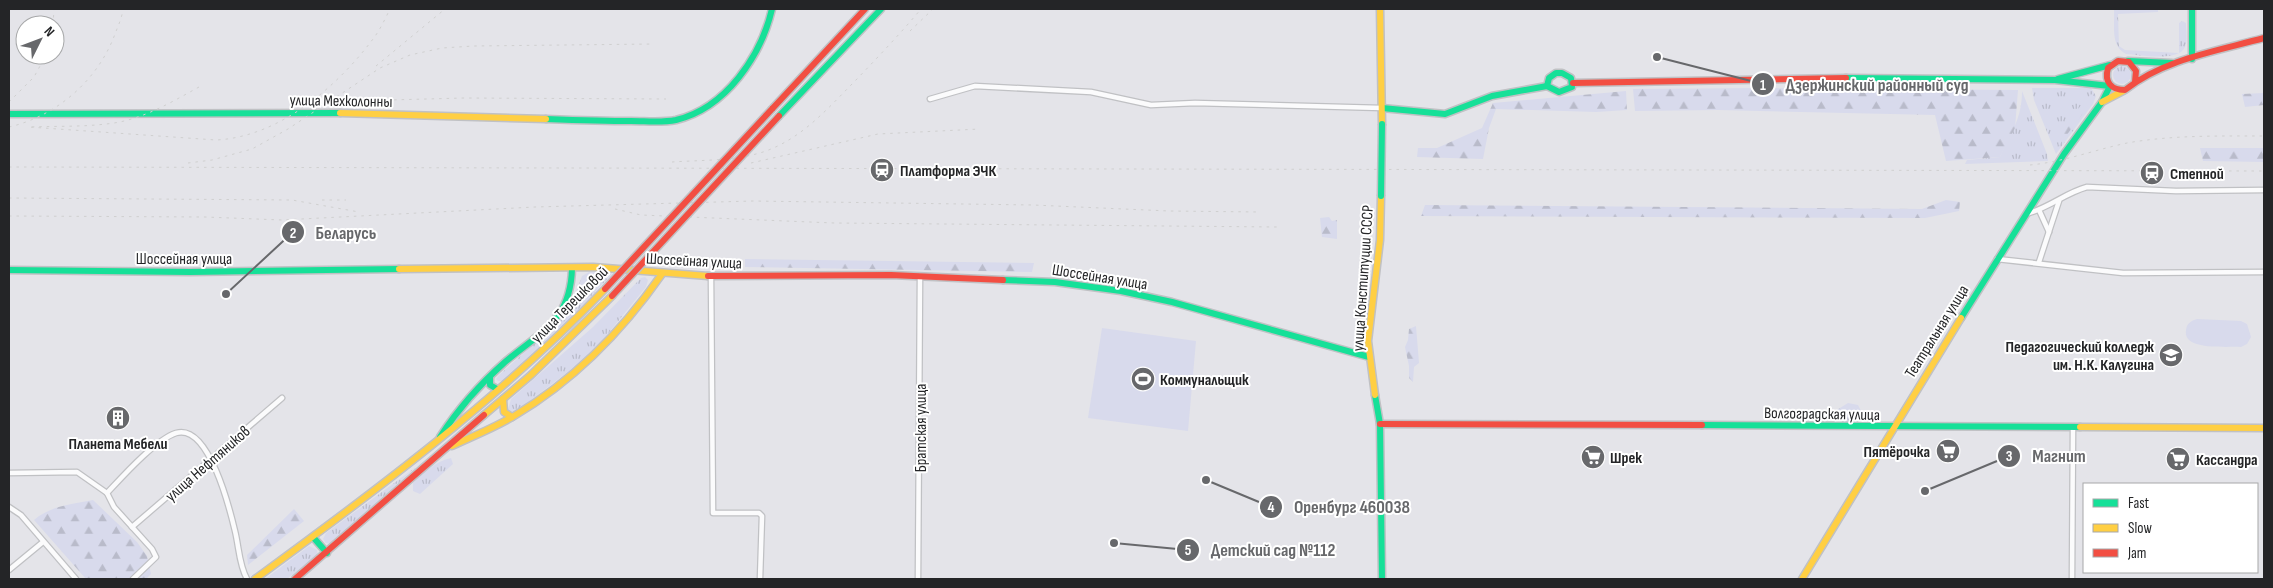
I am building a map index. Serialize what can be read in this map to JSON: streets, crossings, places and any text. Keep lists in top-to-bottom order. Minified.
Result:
{"streets":{"main road":["улица Мехколонны","Шоссейная улица","улица Конституции СССР","улица Терешковой","Театральная улица","Волгоградская улица"],"street":["Братская улица","улица Нефтяников"]},"crossings":[["Шоссейная улица","улица Конституции СССР"],["Шоссейная улица","Братская улица"],["улица Конституции СССР","Волгоградская улица"],["Театральная улица","Волгоградская улица"]],"places":{"other":["Дзержинский районный суд","Беларусь","Оренбург 460038","Магнит","Детский сад №112"],"station":["Платформа ЭЧК","Степной"],"school or university":["Педагогический колледж им. Н.К. Калугина"],"sports":["Коммунальщик"],"building":["Планета Мебели"],"supermarket":["Пятёрочка","Шрек","Кассандра"]},"legend":["Fast","Slow","Jam"],"north":"top right"}
